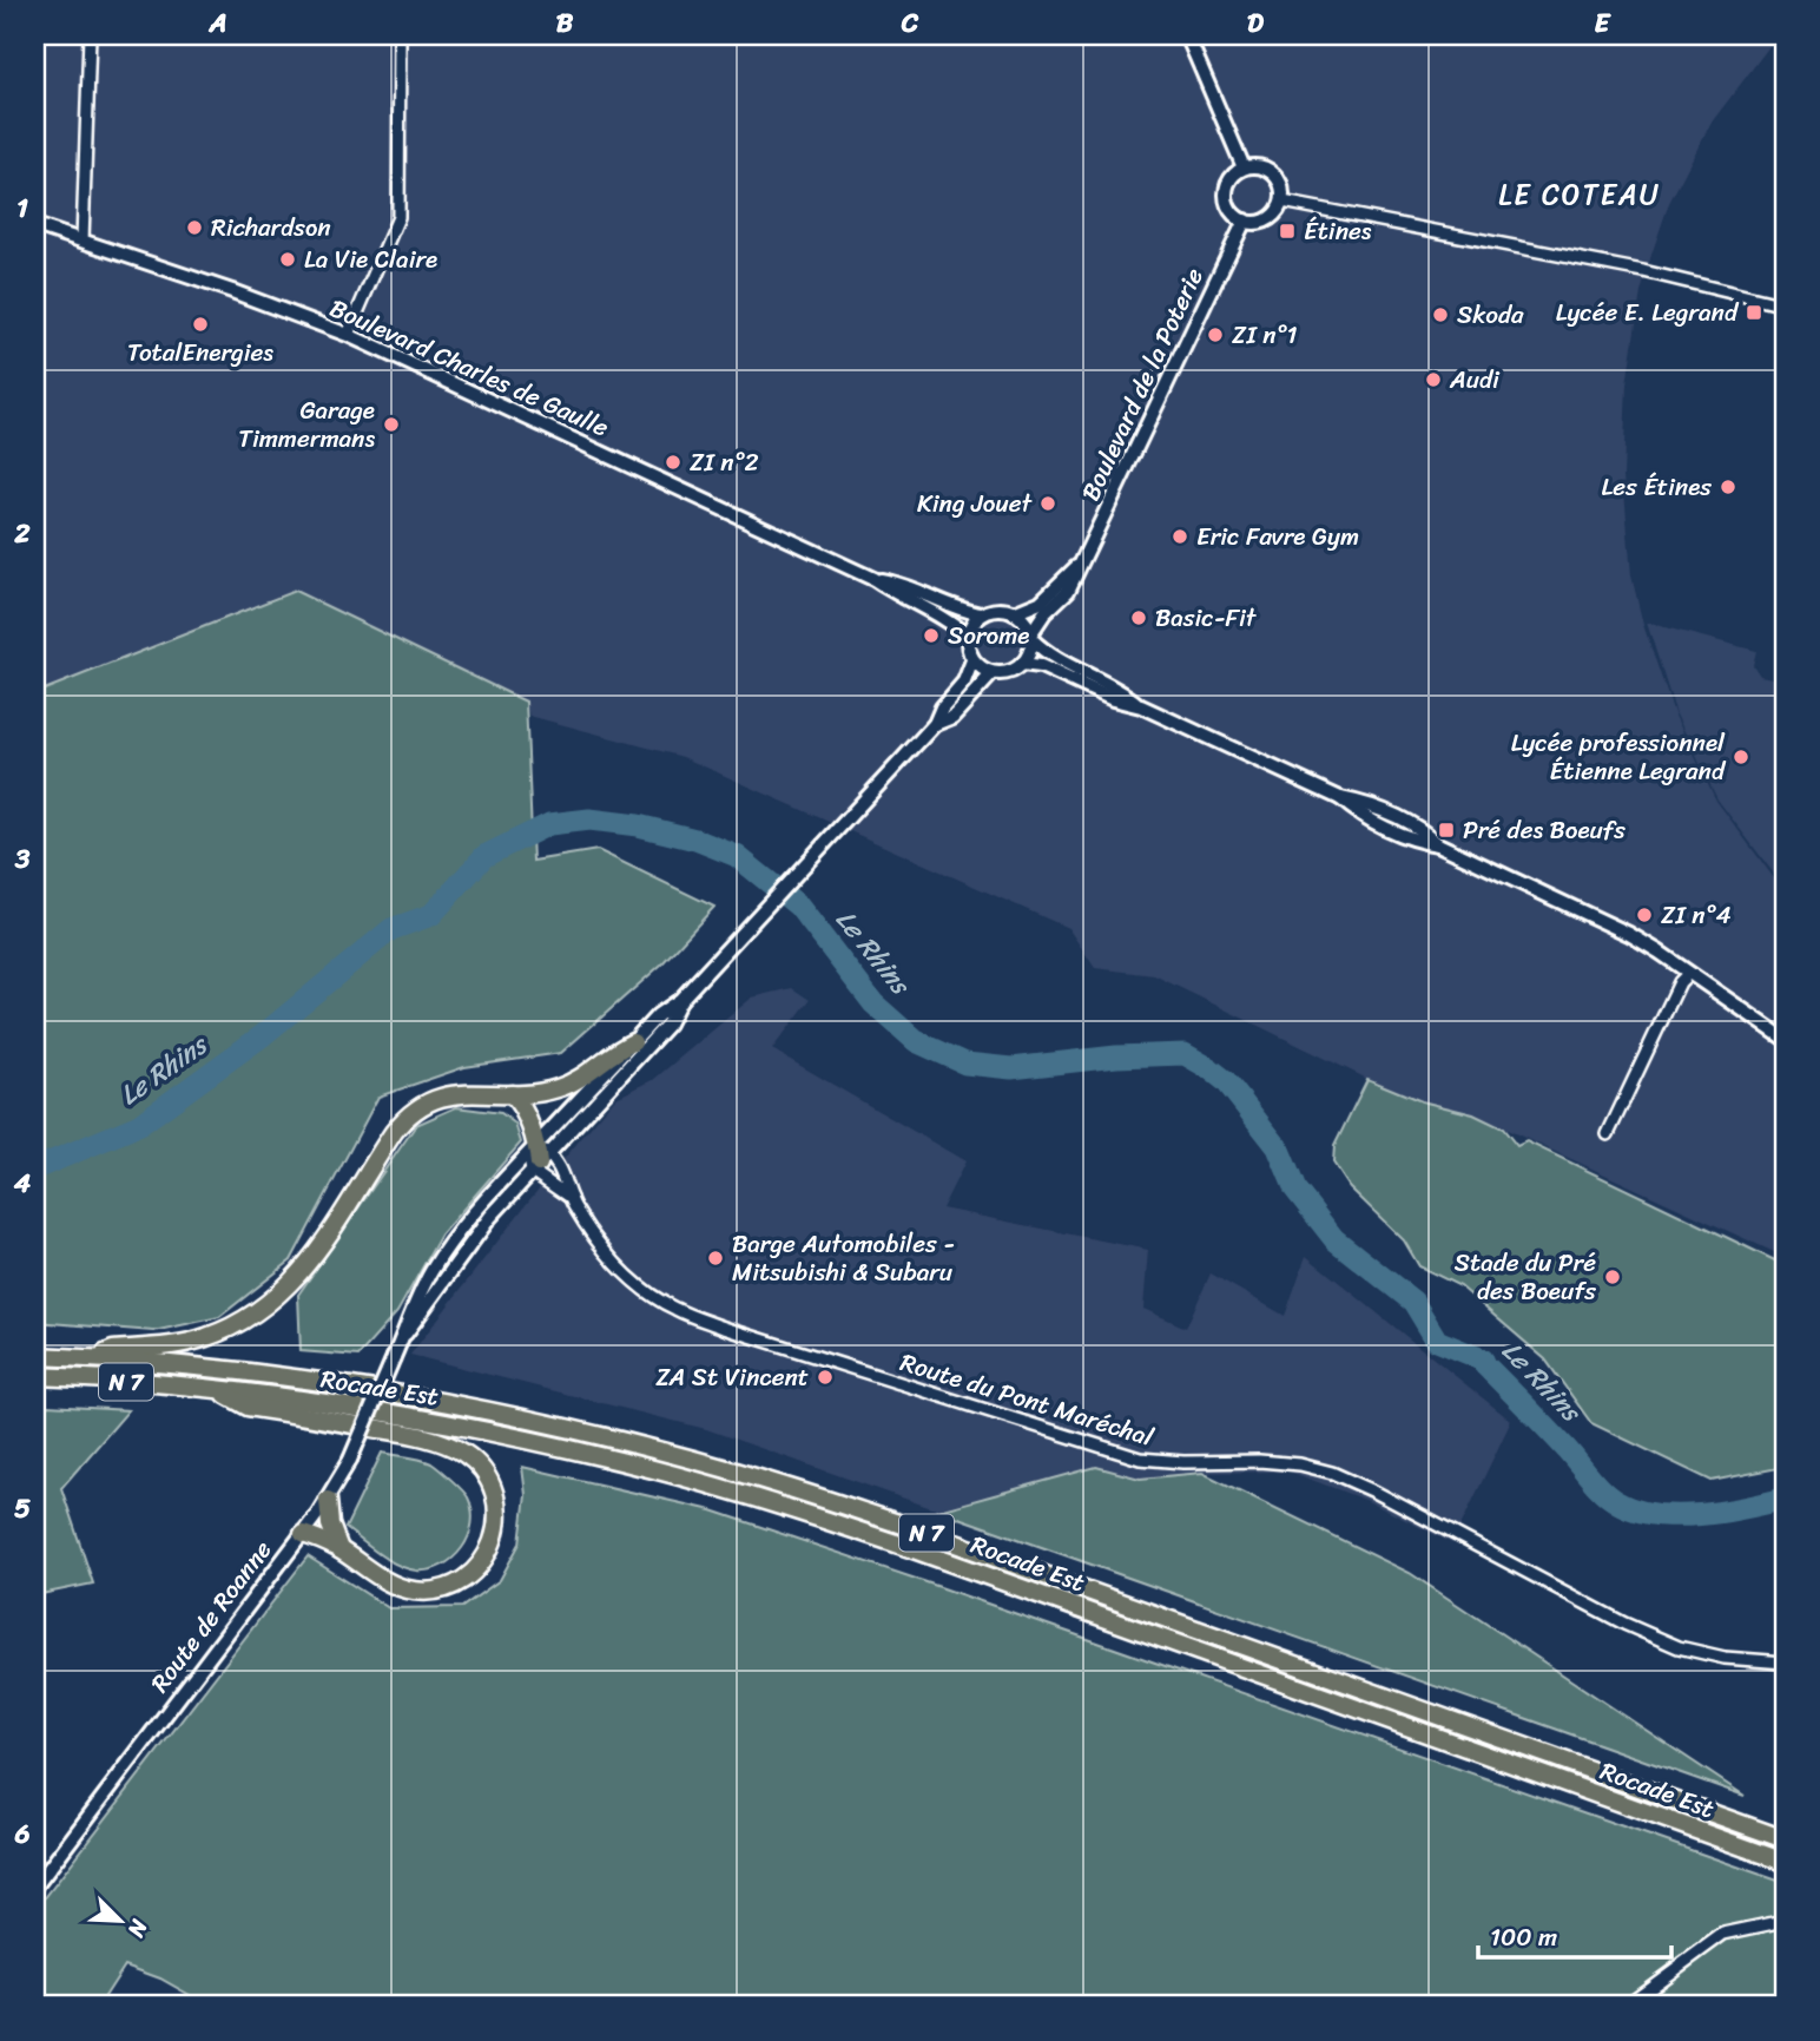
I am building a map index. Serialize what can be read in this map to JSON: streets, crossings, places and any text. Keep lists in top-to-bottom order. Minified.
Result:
{"streets":{"highway":["N 7","Rocade Est"],"street":["Boulevard Charles de Gaulle","Boulevard de la Poterie","Route du Pont Maréchal","Route de Roanne"]},"crossings":[["Boulevard Charles de Gaulle","Boulevard de la Poterie"]],"districts":["LE COTEAU"],"water":["Le Rhins"],"places":{"other":["Richardson","La Vie Claire","Skoda","TotalEnergies","ZI n°1","Audi","Garage Timmermans","ZI n°2","Les Étines","King Jouet","Eric Favre Gym","Basic-Fit","Sorome","Lycée professionnel Étienne Legrand","ZI n°4","Barge Automobiles - Mitsubishi & Subaru","Stade du Pré des Boeufs","ZA St Vincent"],"transit":["Étines","Lycée E. Legrand","Pré des Boeufs"]},"scale_bar":"100 m","north":"bottom right","grid":{"columns":["A","B","C","D","E"],"rows":["1","2","3","4","5","6"]}}
